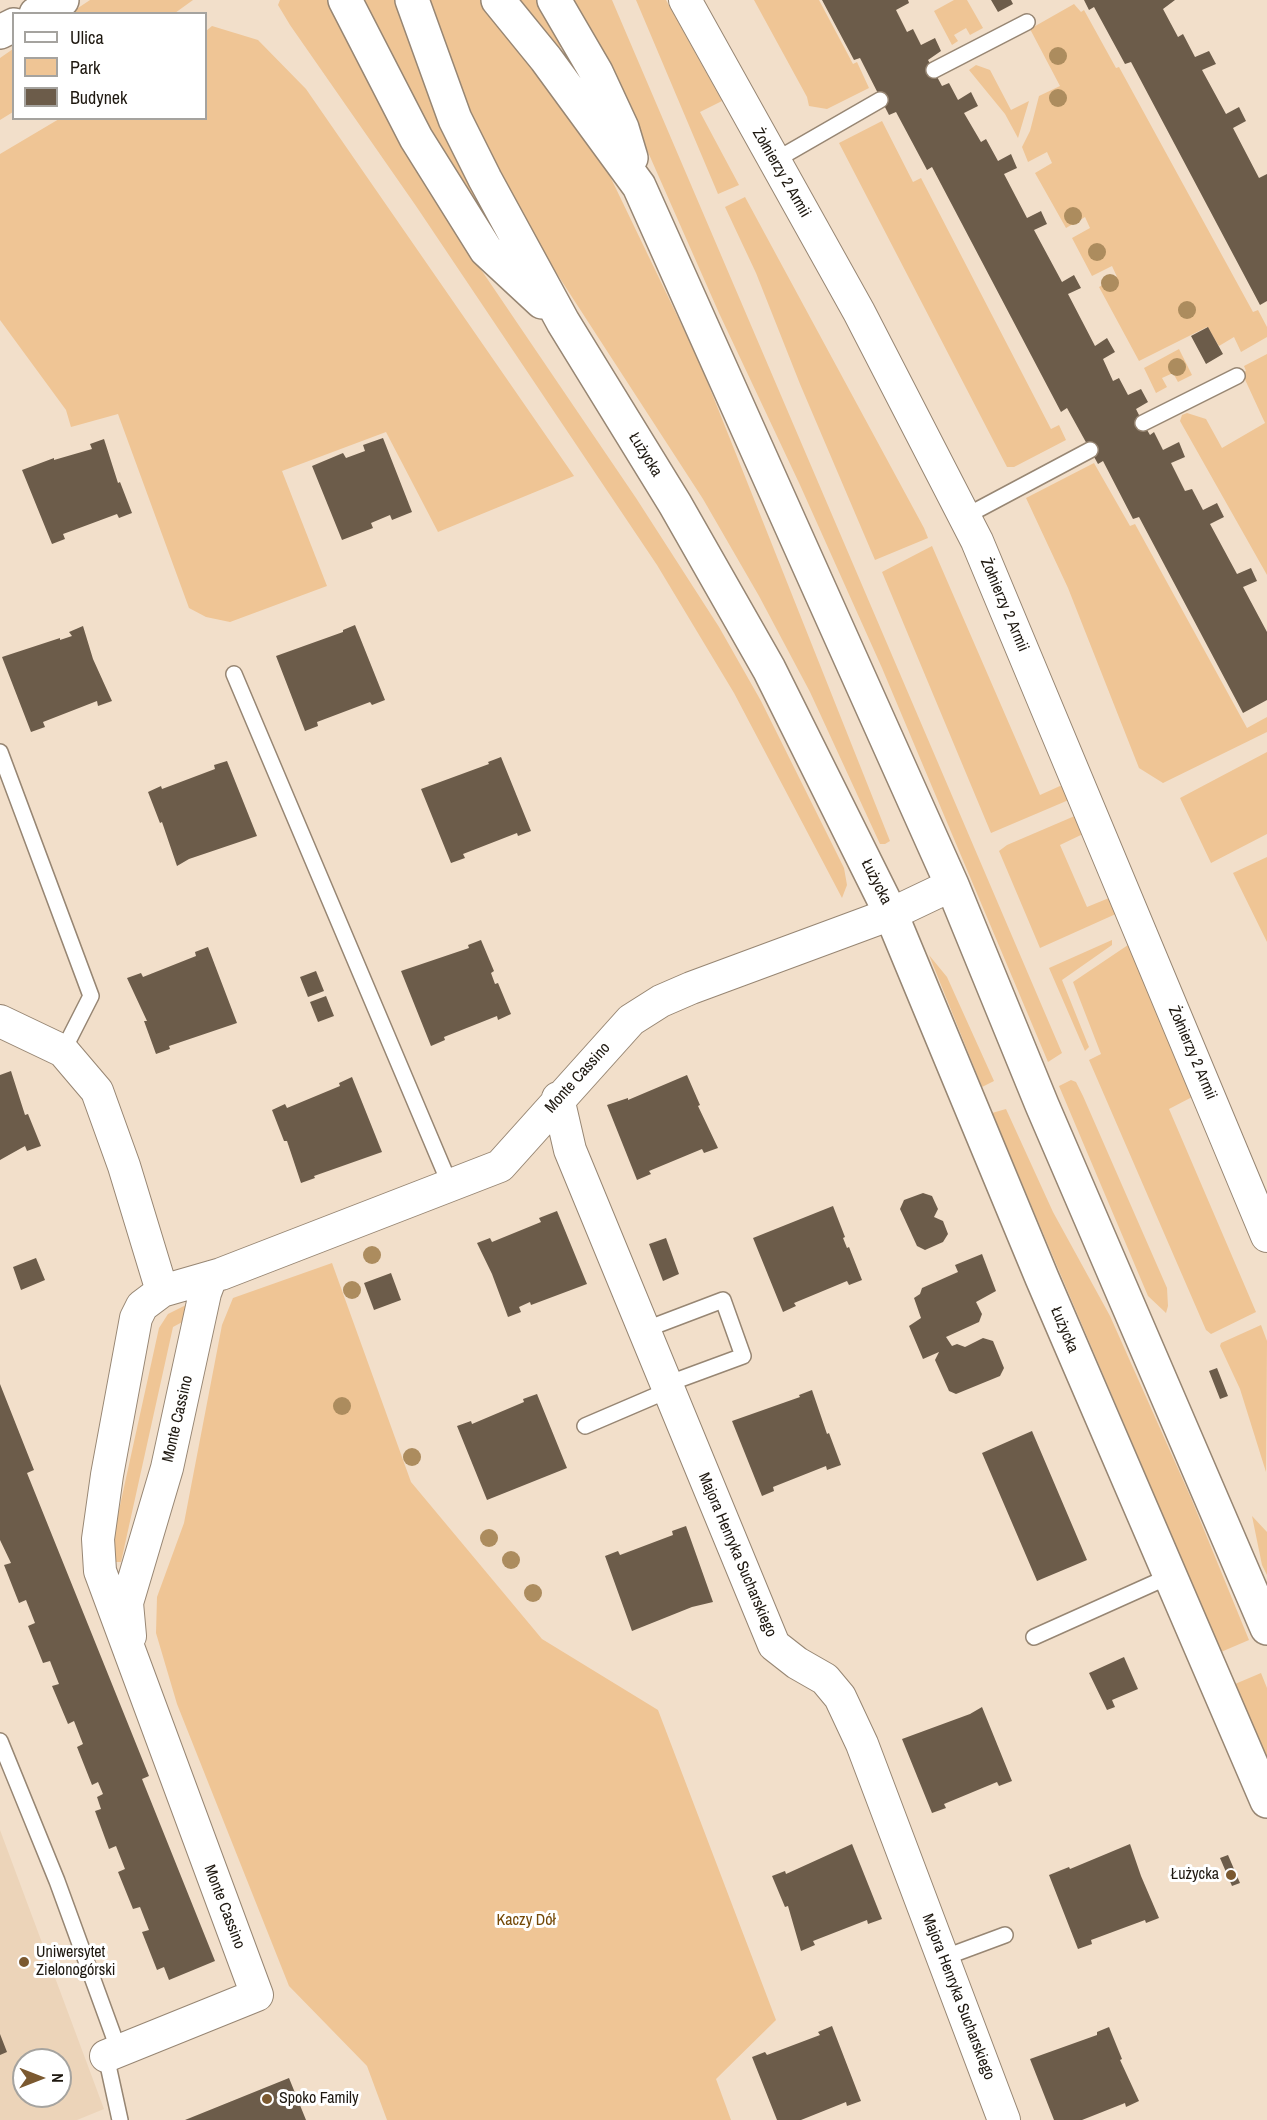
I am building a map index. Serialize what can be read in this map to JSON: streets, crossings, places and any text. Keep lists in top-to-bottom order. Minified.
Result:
{"streets":{"main road":["Łużycka"],"street":["Żołnierzy 2 Armii","Monte Cassino","Majora Henryka Sucharskiego"]},"crossings":[["Łużycka","Monte Cassino"],["Monte Cassino","Majora Henryka Sucharskiego"]],"parks":["Kaczy Dół"],"places":["Łużycka","Uniwersytet Zielonogórski","Spoko Family"],"legend":["Ulica","Park","Budynek"],"north":"right"}
